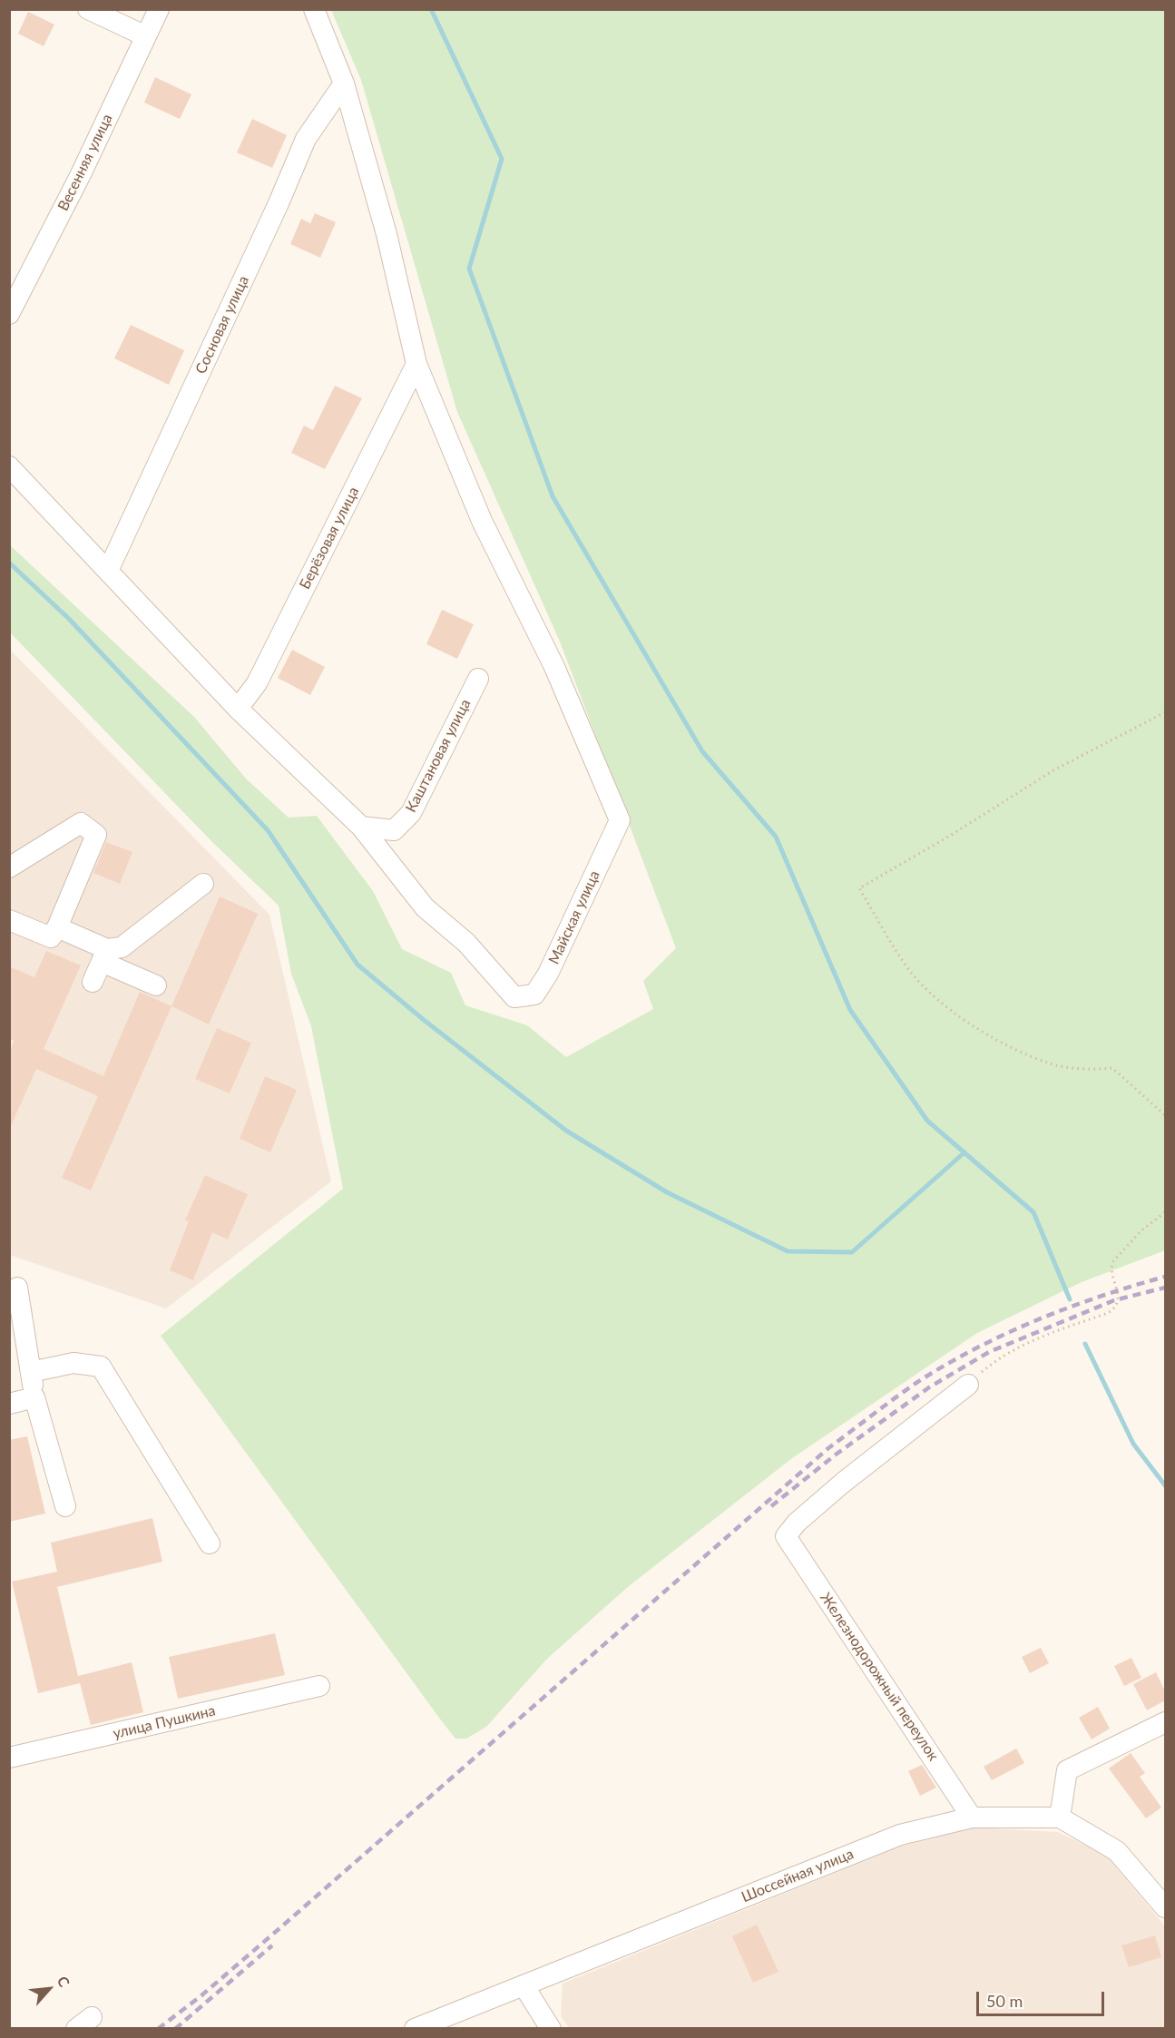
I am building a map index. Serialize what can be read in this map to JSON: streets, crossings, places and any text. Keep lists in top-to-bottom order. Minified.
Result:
{"streets":{"street":["Весенняя улица","Сосновая улица","Берёзовая улица","Каштановая улица","Майская улица","Железнодорожный переулок","улица Пушкина","Шоссейная улица"]},"crossings":[["Берёзовая улица","Майская улица"],["Каштановая улица","Майская улица"],["Железнодорожный переулок","Шоссейная улица"]],"scale_bar":"50 m","north":"top right"}
